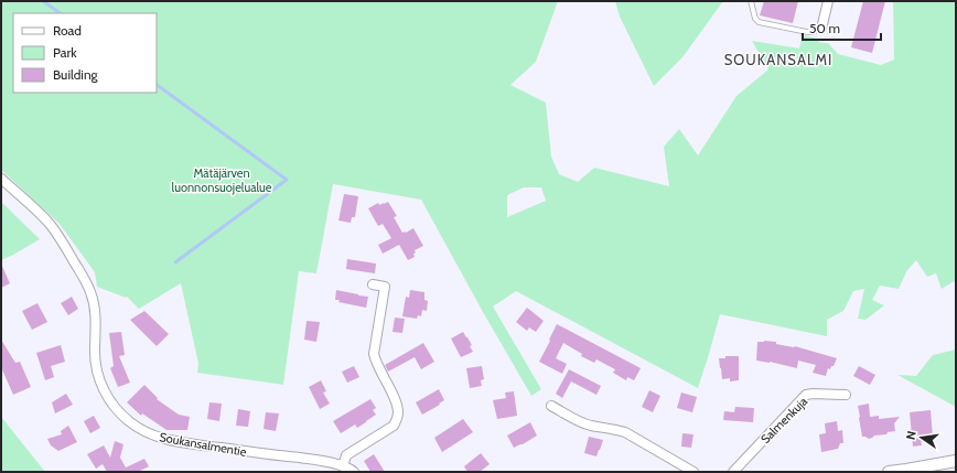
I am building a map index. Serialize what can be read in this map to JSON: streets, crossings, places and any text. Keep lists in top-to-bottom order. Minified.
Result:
{"streets":{"street":["Salmenkuja","Soukansalmentie"]},"districts":["SOUKANSALMI"],"parks":["Mätäjärven luonnonsuojelualue"],"legend":["Road","Park","Building"],"scale_bar":"50 m","north":"left"}
